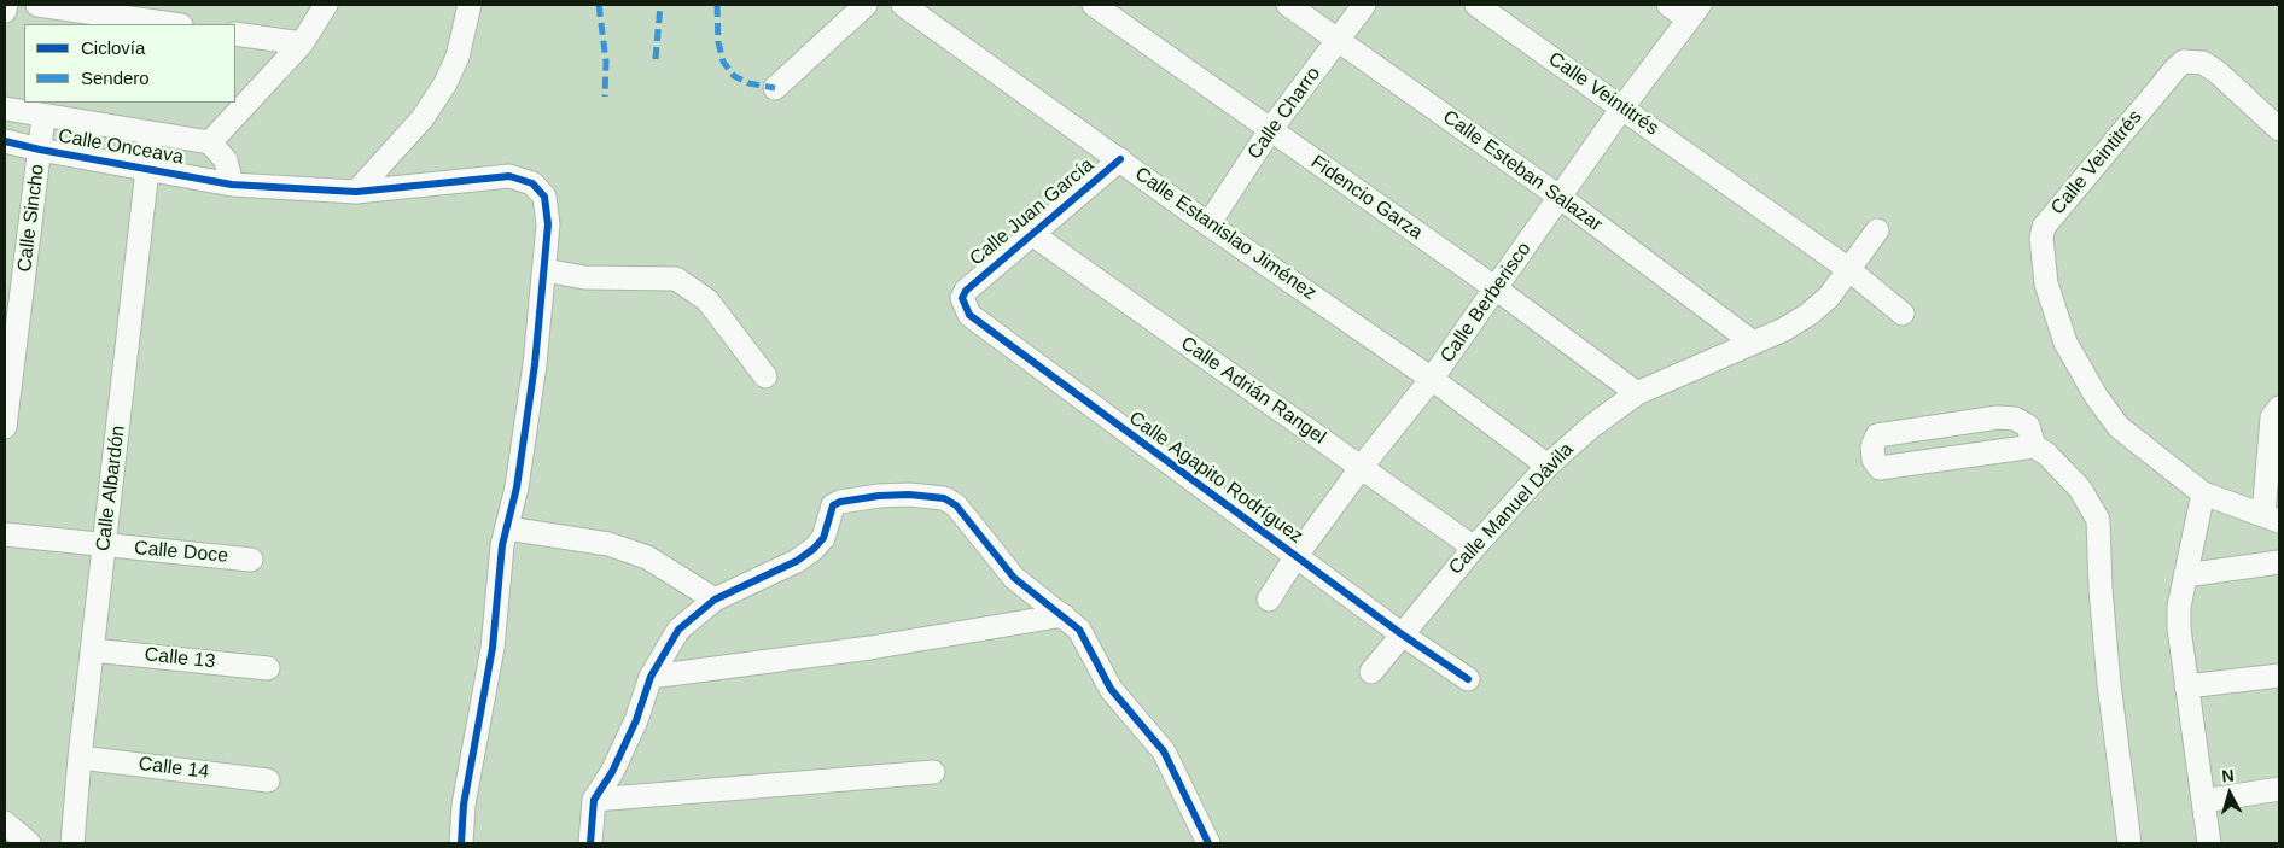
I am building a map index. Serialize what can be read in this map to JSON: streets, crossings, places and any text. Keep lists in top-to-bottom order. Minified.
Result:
{"streets":{"street":["Calle Veintitrés","Calle Charro","Calle Onceava","Calle Esteban Salazar","Fidencio Garza","Calle Juan García","Calle Sincho","Calle Estanislao Jiménez","Calle Berberisco","Calle Adrián Rangel","Calle Agapito Rodríguez","Calle Albardón","Calle Manuel Dávila","Calle Doce","Calle 13","Calle 14"]},"crossings":[["Calle Veintitrés","Calle Berberisco"],["Calle Veintitrés","Calle Manuel Dávila"],["Calle Charro","Calle Esteban Salazar"],["Calle Charro","Fidencio Garza"],["Calle Charro","Calle Estanislao Jiménez"],["Calle Onceava","Calle Sincho"],["Calle Onceava","Calle Albardón"],["Calle Esteban Salazar","Calle Berberisco"],["Calle Esteban Salazar","Calle Manuel Dávila"],["Fidencio Garza","Calle Berberisco"],["Fidencio Garza","Calle Manuel Dávila"],["Calle Juan García","Calle Estanislao Jiménez"],["Calle Juan García","Calle Adrián Rangel"],["Calle Juan García","Calle Agapito Rodríguez"],["Calle Estanislao Jiménez","Calle Berberisco"],["Calle Estanislao Jiménez","Calle Manuel Dávila"],["Calle Berberisco","Calle Adrián Rangel"],["Calle Berberisco","Calle Agapito Rodríguez"],["Calle Adrián Rangel","Calle Manuel Dávila"],["Calle Agapito Rodríguez","Calle Manuel Dávila"],["Calle Albardón","Calle Doce"],["Calle Albardón","Calle 13"],["Calle Albardón","Calle 14"]],"legend":["Ciclovía","Sendero"],"north":"top"}
